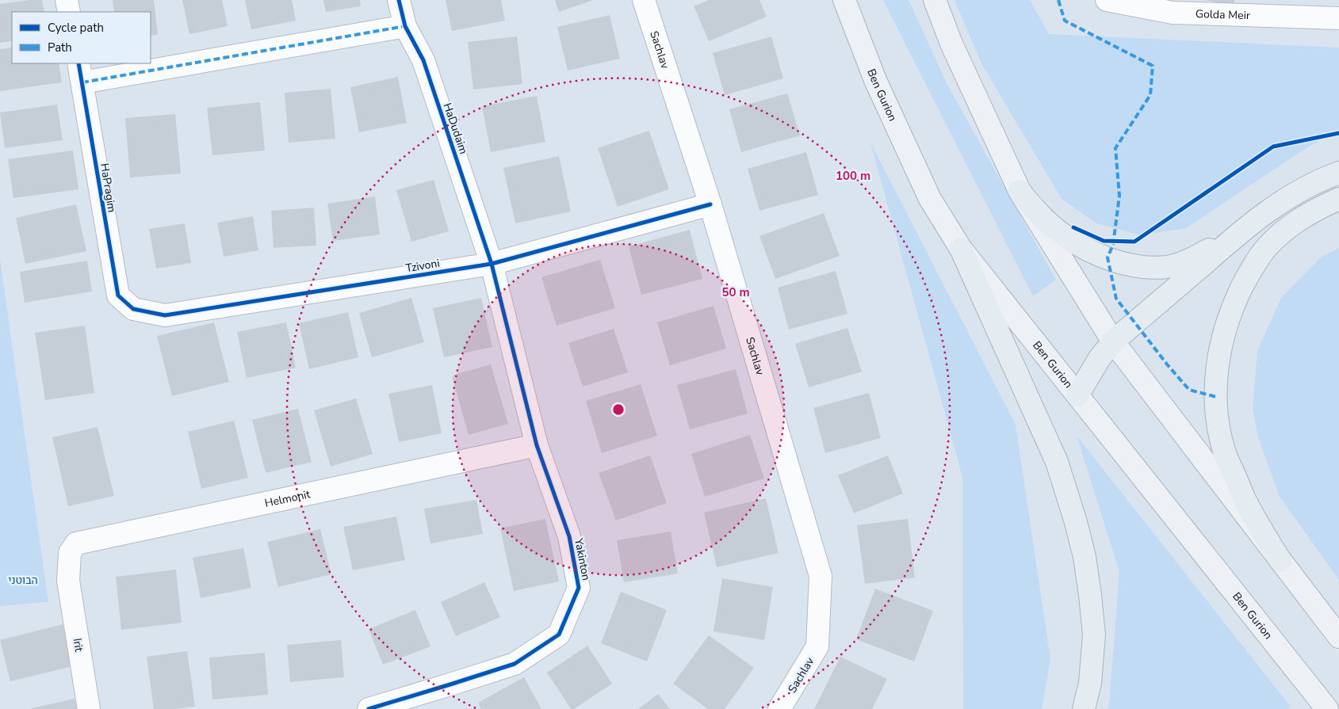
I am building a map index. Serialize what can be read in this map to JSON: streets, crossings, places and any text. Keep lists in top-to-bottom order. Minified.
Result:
{"streets":{"main road":["Ben Gurion"],"street":["Golda Meir","Sachlav","HaDudaim","HaPragim","Tzivoni","Helmonit","Yakinton","Irit"]},"crossings":[["Sachlav","Tzivoni"],["HaDudaim","Tzivoni"],["HaDudaim","Yakinton"],["HaPragim","Tzivoni"],["Tzivoni","Yakinton"],["Helmonit","Yakinton"],["Helmonit","Irit"]],"parks":["הבוטני"],"legend":["Cycle path","Path"],"rings":["100 m","50 m"]}
